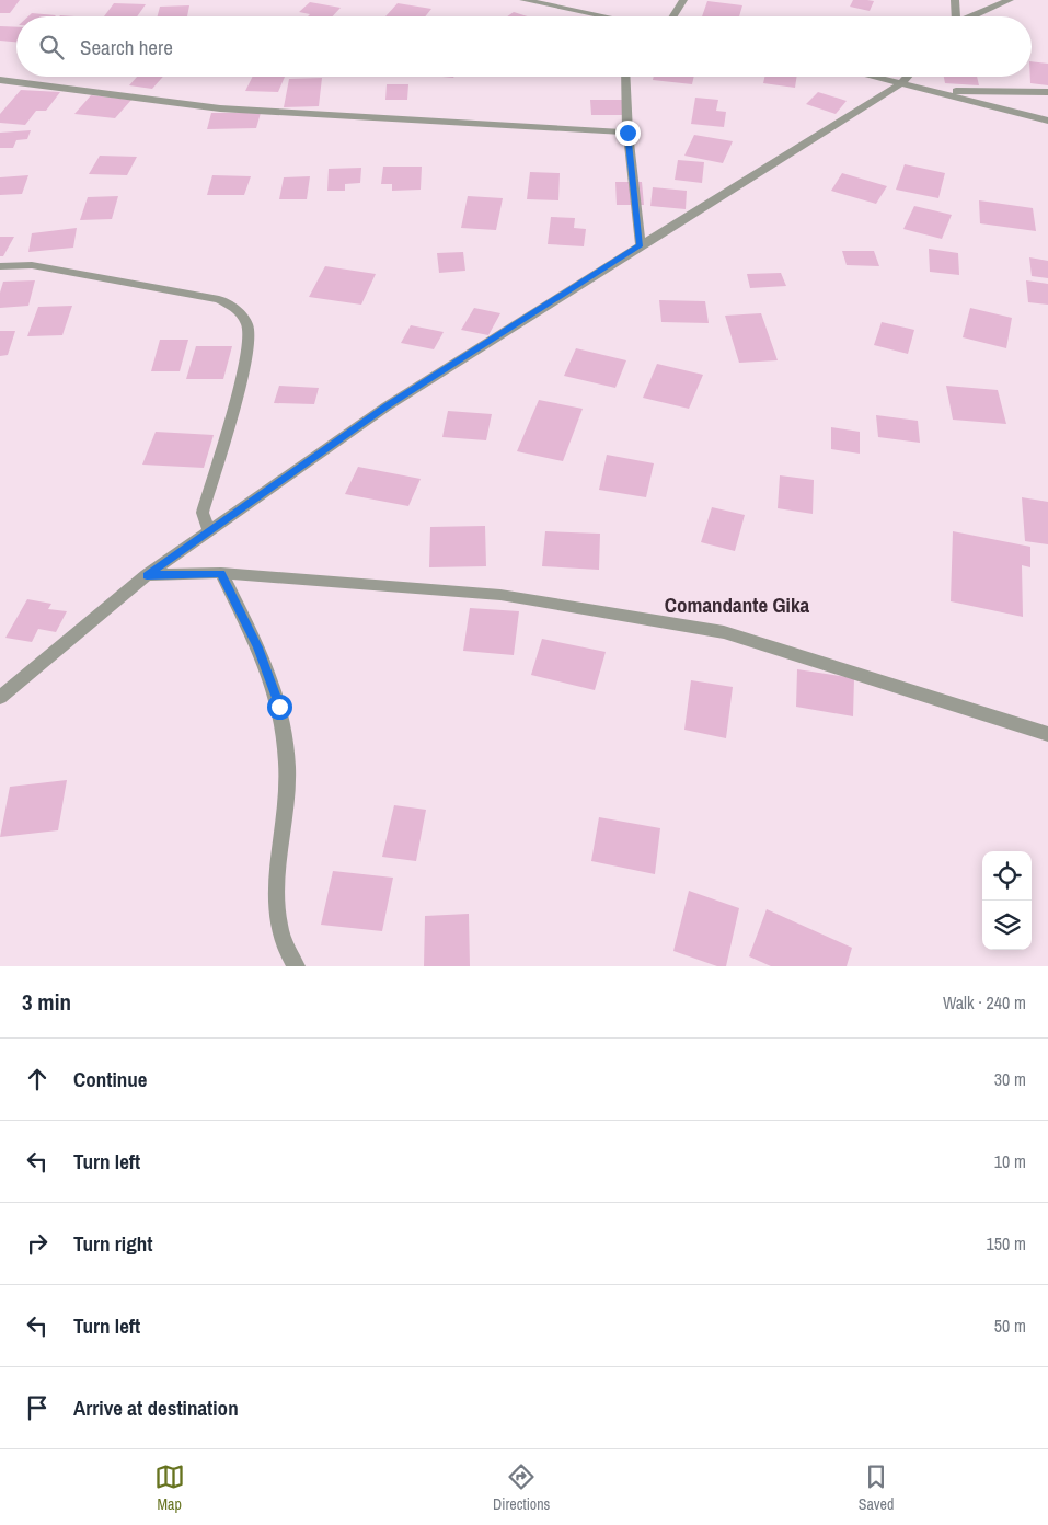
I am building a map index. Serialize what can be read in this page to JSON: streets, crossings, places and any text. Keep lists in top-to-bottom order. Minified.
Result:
{"districts":["Comandante Gika"],"page":{"search":"Search here","heading":["3 min","Walk · 240 m"],"list":[["Continue","30 m"],["Turn left","10 m"],["Turn right","150 m"],["Turn left","50 m"],"Arrive at destination"],"nav":["Map","Directions","Saved"]}}
